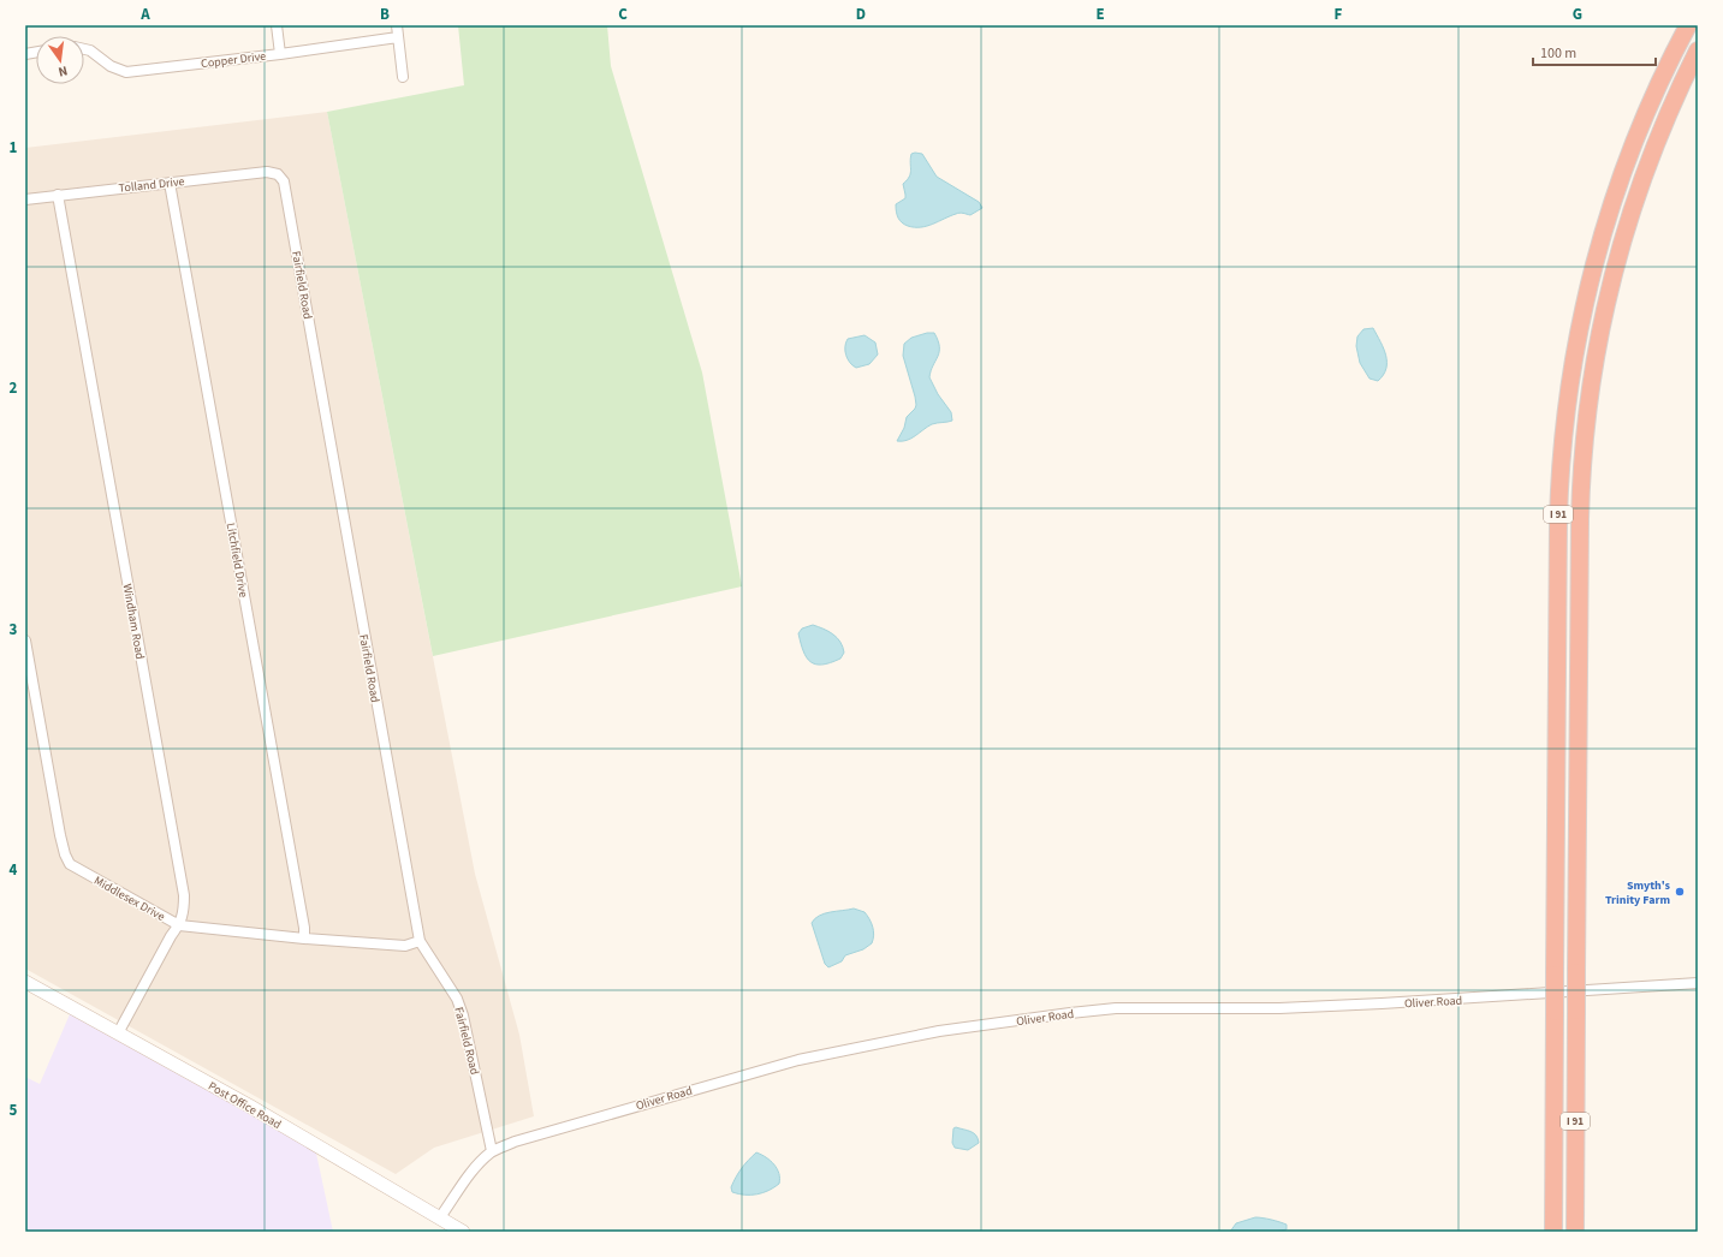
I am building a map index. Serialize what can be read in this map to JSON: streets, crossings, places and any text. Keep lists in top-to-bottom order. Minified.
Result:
{"streets":{"highway":["I 91"],"street":["Copper Drive","Tolland Drive","Fairfield Road","Litchfield Drive","Windham Road","Middlesex Drive","Oliver Road","Post Office Road"]},"crossings":[["Tolland Drive","Fairfield Road"],["Tolland Drive","Litchfield Drive"],["Tolland Drive","Windham Road"],["Fairfield Road","Middlesex Drive"],["Fairfield Road","Oliver Road"],["Litchfield Drive","Middlesex Drive"],["Windham Road","Middlesex Drive"],["Windham Road","Post Office Road"],["Oliver Road","Post Office Road"]],"places":["Smyth's Trinity Farm"],"scale_bar":"100 m","north":"bottom","grid":{"columns":["A","B","C","D","E","F","G"],"rows":["1","2","3","4","5"]}}
